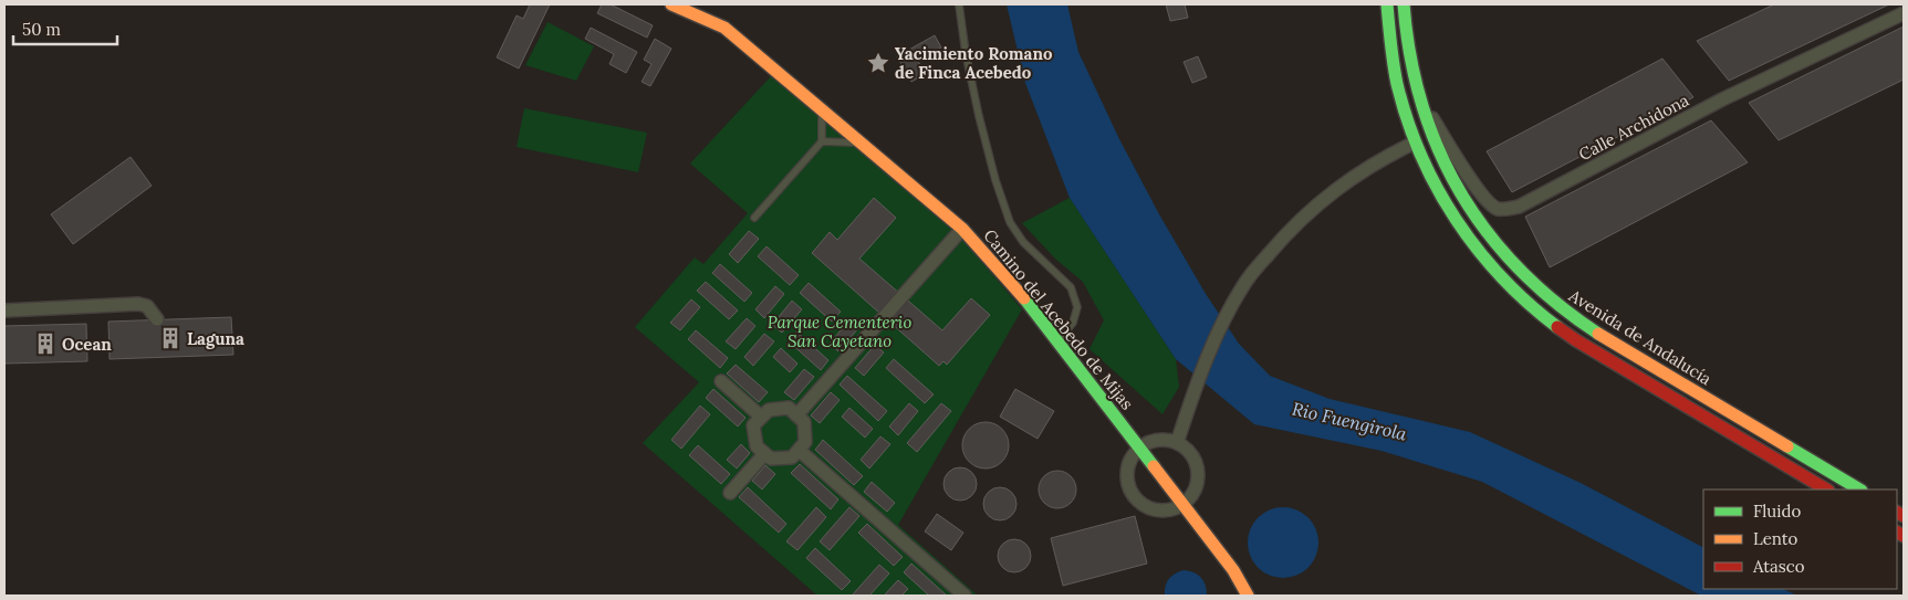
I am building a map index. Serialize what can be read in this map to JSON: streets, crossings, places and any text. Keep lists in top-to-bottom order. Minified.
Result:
{"streets":{"street":["Calle Archidona","Camino del Acebedo de Mijas","Avenida de Andalucía"]},"crossings":[["Calle Archidona","Avenida de Andalucía"]],"water":["Rio Fuengirola"],"parks":["Parque Cementerio San Cayetano"],"places":{"place":["Yacimiento Romano de Finca Acebedo"],"building":["Laguna","Ocean"]},"legend":["Fluido","Lento","Atasco"],"scale_bar":"50 m"}
